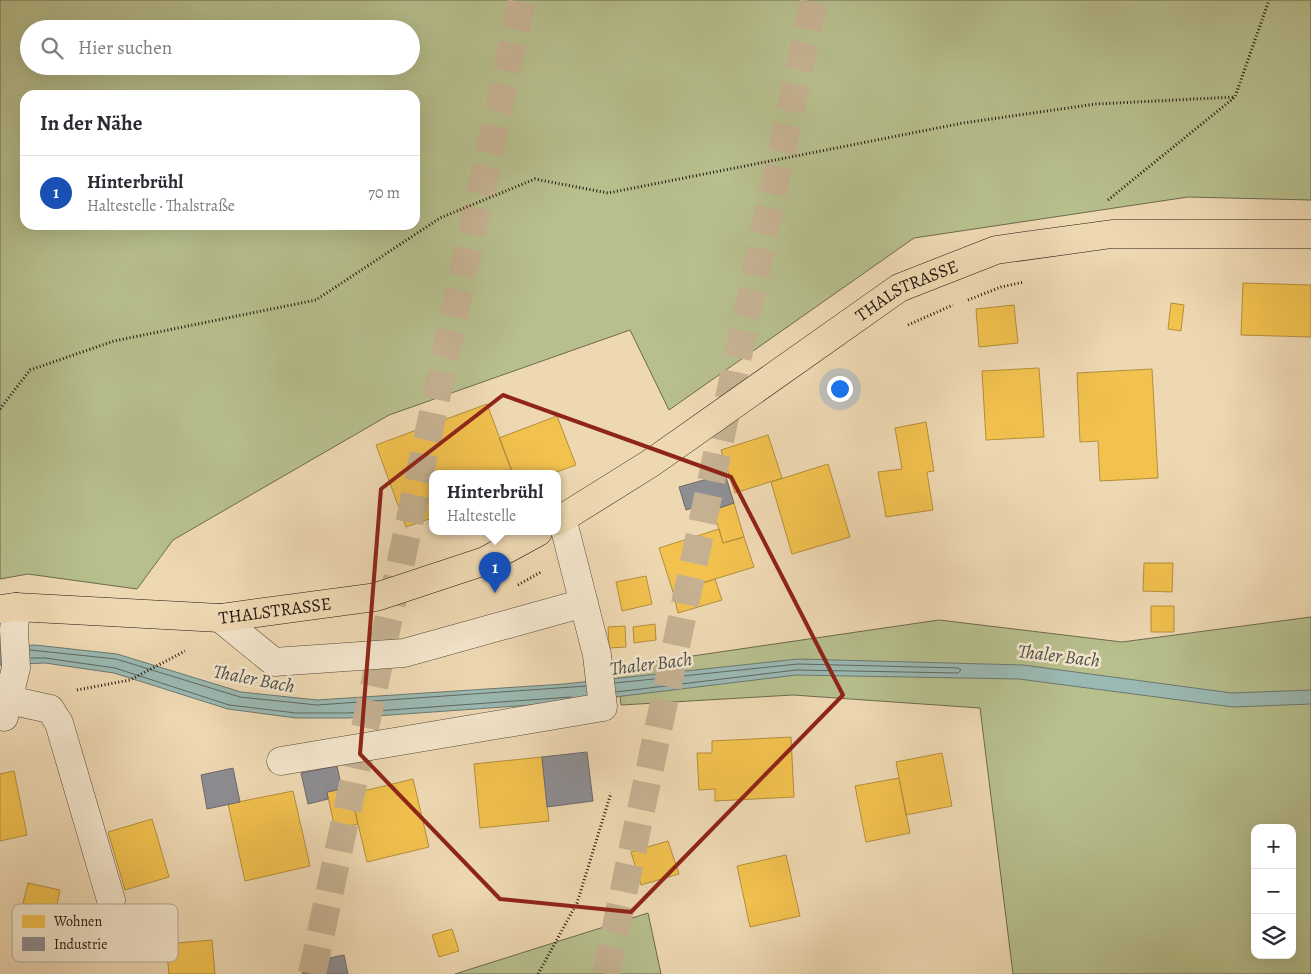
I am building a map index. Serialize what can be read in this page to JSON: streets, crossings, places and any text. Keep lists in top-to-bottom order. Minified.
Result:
{"streets":{"main road":["THALSTRASSE"]},"water":["Thaler Bach"],"legend":["Wohnen","Industrie"],"page":{"search":"Hier suchen","heading":"In der Nähe","list":[{"mark":"1","name":"Hinterbrühl","note":"Haltestelle · Thalstraße","value":"70 m"}],"popup":["Hinterbrühl","Haltestelle"],"pins":"1","map_buttons":["+","−"]}}
